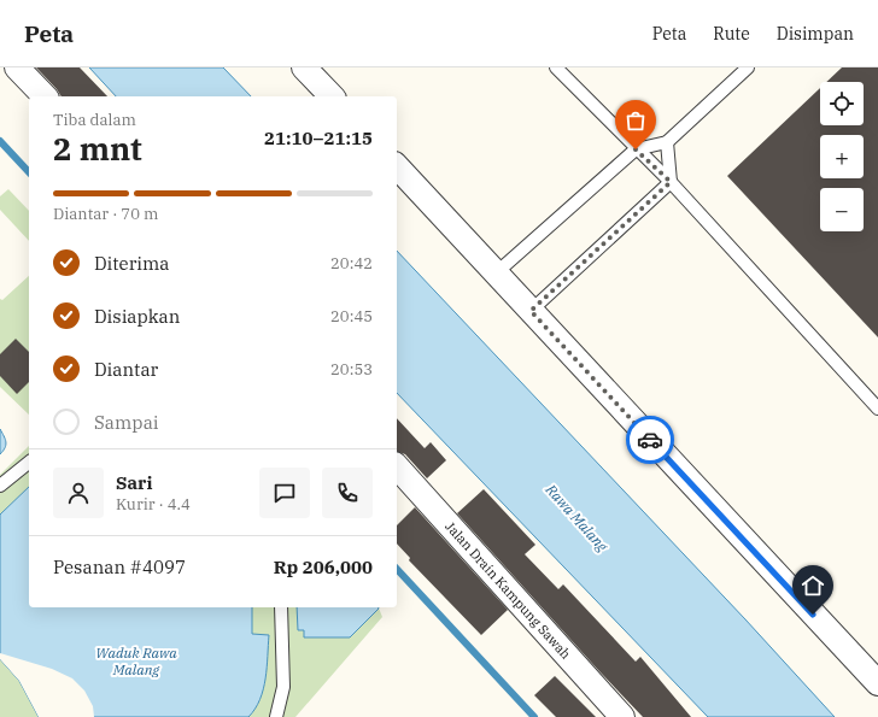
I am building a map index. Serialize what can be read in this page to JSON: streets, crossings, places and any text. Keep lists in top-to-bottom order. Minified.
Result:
{"streets":{"street":["Jalan Drain Kampung Sawah"]},"water":["Rawa Malang","Waduk Rawa Malang"],"page":{"header":"Peta","nav":["Peta","Rute","Disimpan"],"map_buttons":["+","−"],"heading":["2 mnt","Tiba dalam","21:10–21:15"],"panel":["Sari","Kurir · 4.4","Pesanan #4097","Rp 206,000"],"bar":"Diantar · 70 m","list":[["Diterima","20:42"],["Disiapkan","20:45"],["Diantar","20:53"],"Sampai"]}}
